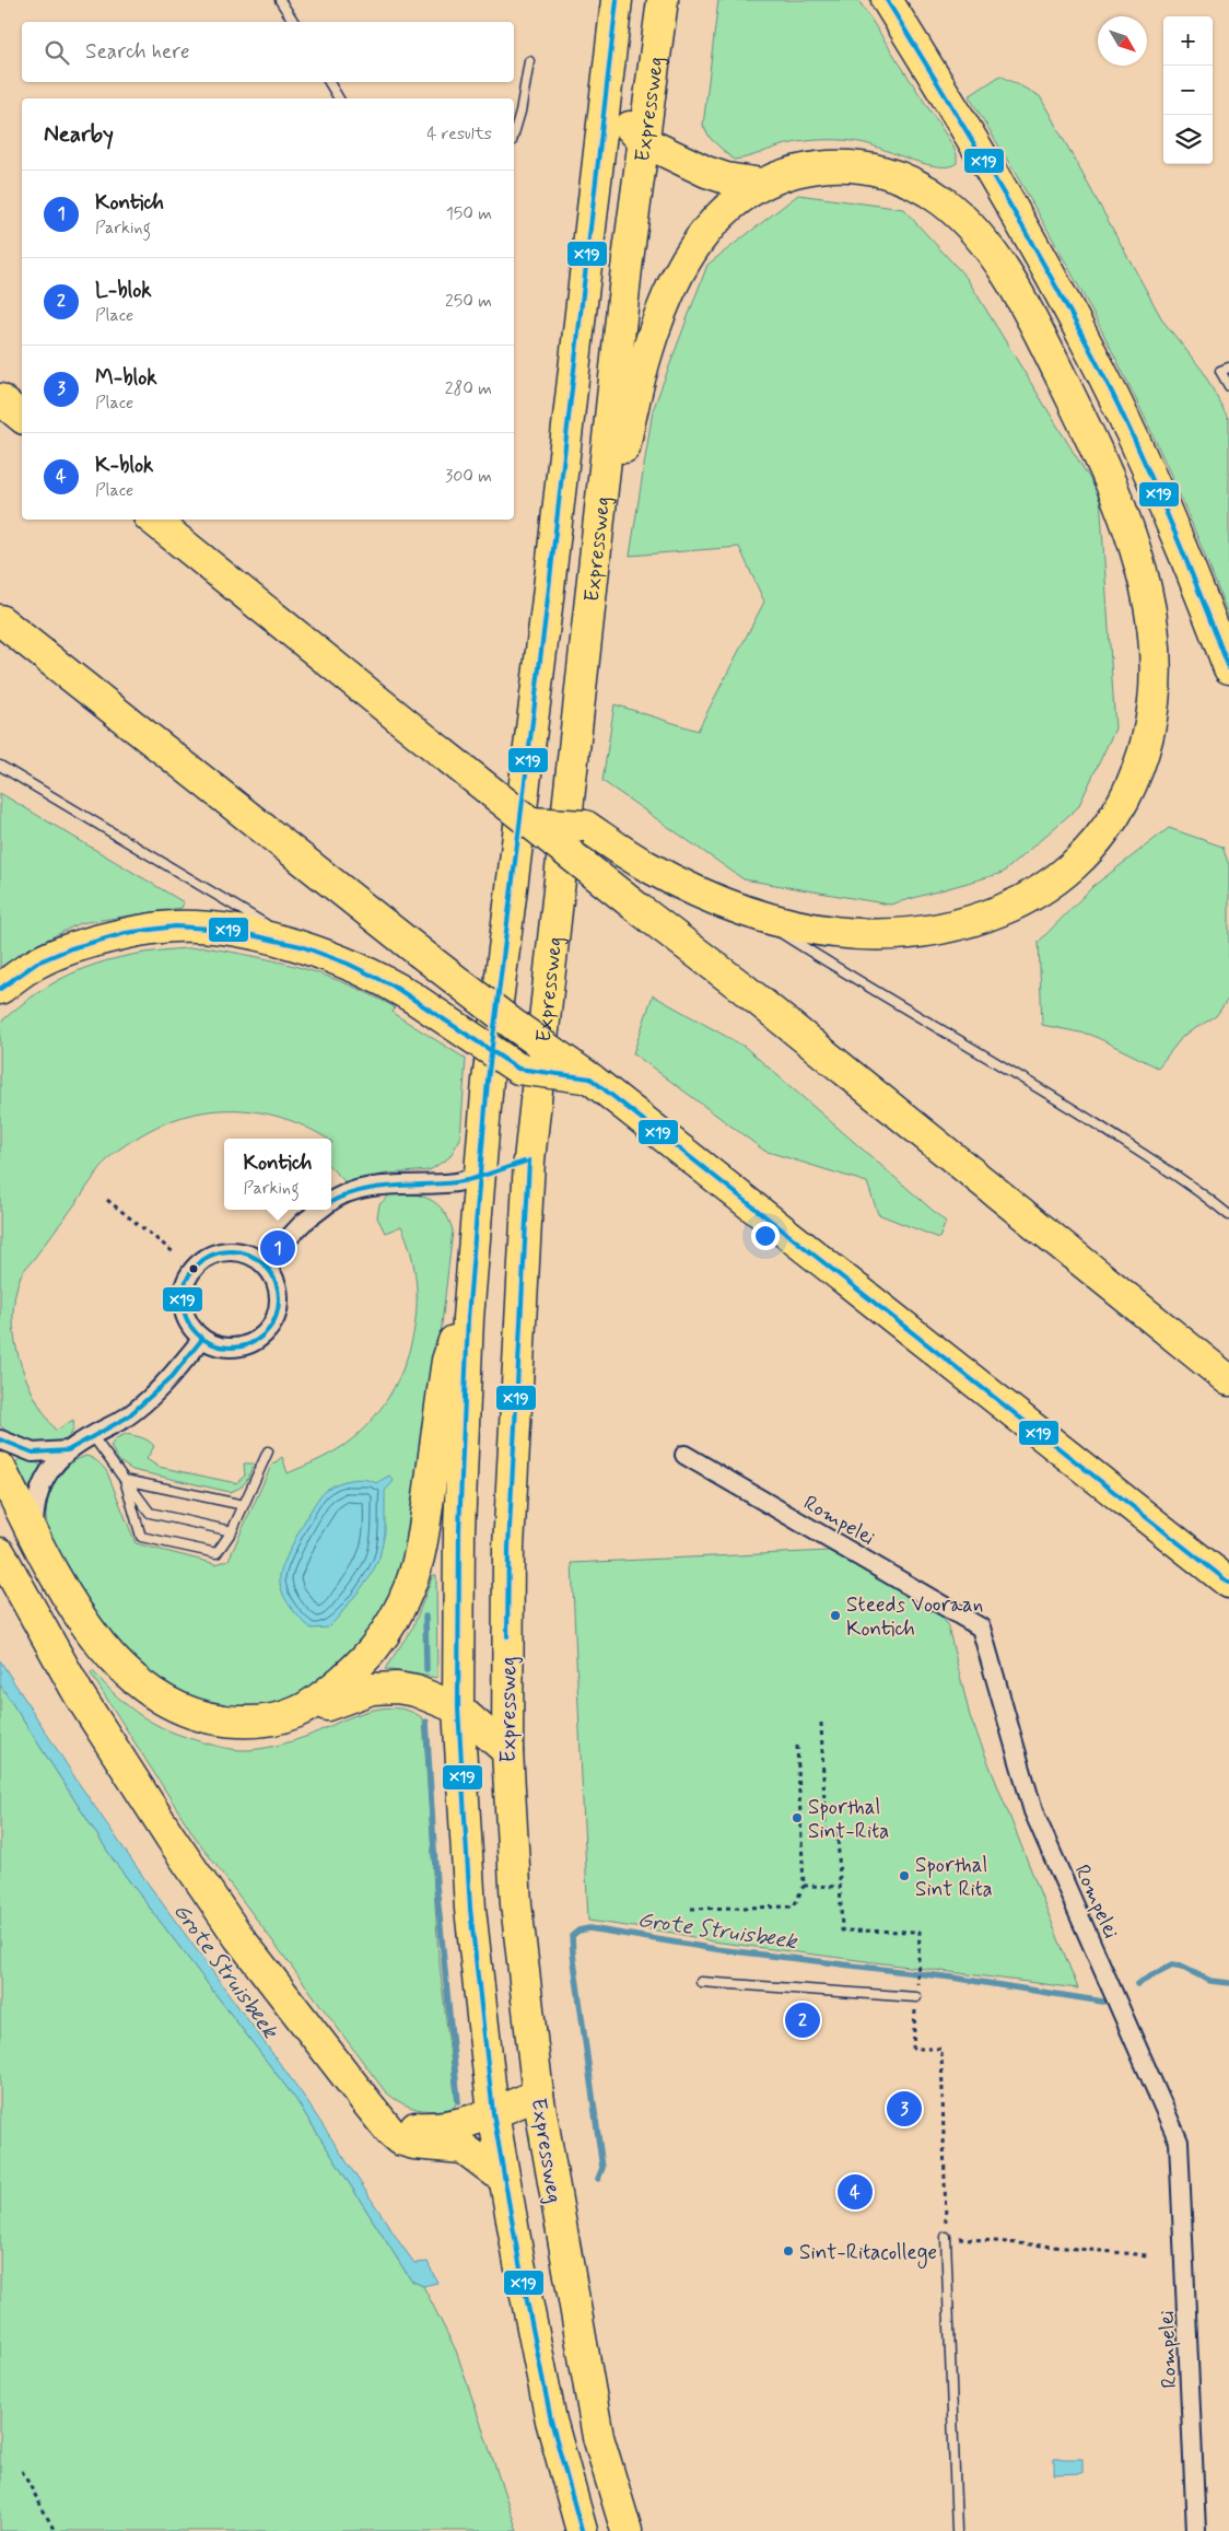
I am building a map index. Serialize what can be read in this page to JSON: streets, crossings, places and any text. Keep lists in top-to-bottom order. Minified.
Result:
{"streets":{"highway":["Expressweg"],"street":["Rompelei"]},"water":["Grote Struisbeek"],"places":["Steeds Vooraan Kontich","Sporthal Sint-Rita","Sporthal Sint Rita","Sint-Ritacollege"],"lines":["transit line X19"],"north":"bottom right","page":{"map_buttons":["+","−"],"search":"Search here","heading":["Nearby","4 results"],"list":[{"mark":"1","name":"Kontich","note":"Parking","value":"150 m"},{"mark":"2","name":"L-blok","note":"Place","value":"250 m"},{"mark":"3","name":"M-blok","note":"Place","value":"280 m"},{"mark":"4","name":"K-blok","note":"Place","value":"300 m"}],"popup":["Kontich","Parking"],"pins":["1","2","3","4"]}}
